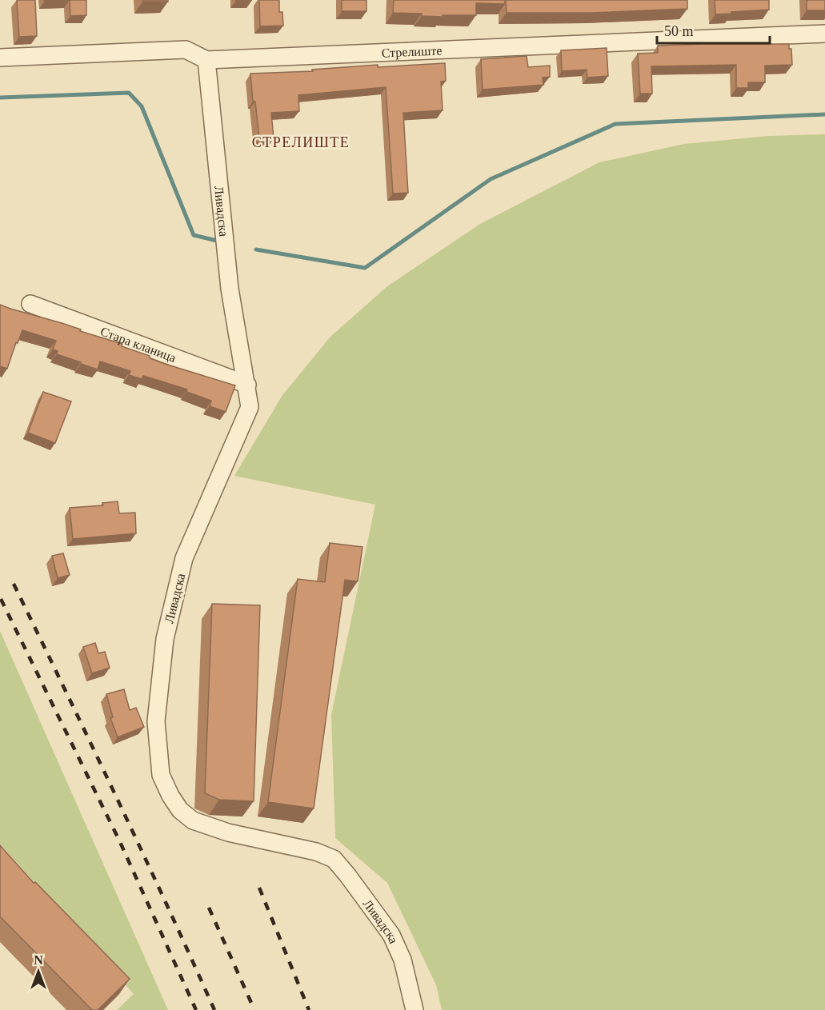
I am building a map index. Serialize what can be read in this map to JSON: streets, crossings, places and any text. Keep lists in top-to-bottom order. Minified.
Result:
{"streets":{"street":["Стрелиште","Ливадска","Стара кланица"]},"crossings":[["Стрелиште","Ливадска"],["Ливадска","Стара кланица"]],"districts":["СТРЕЛИШТЕ"],"scale_bar":"50 m","north":"top"}
